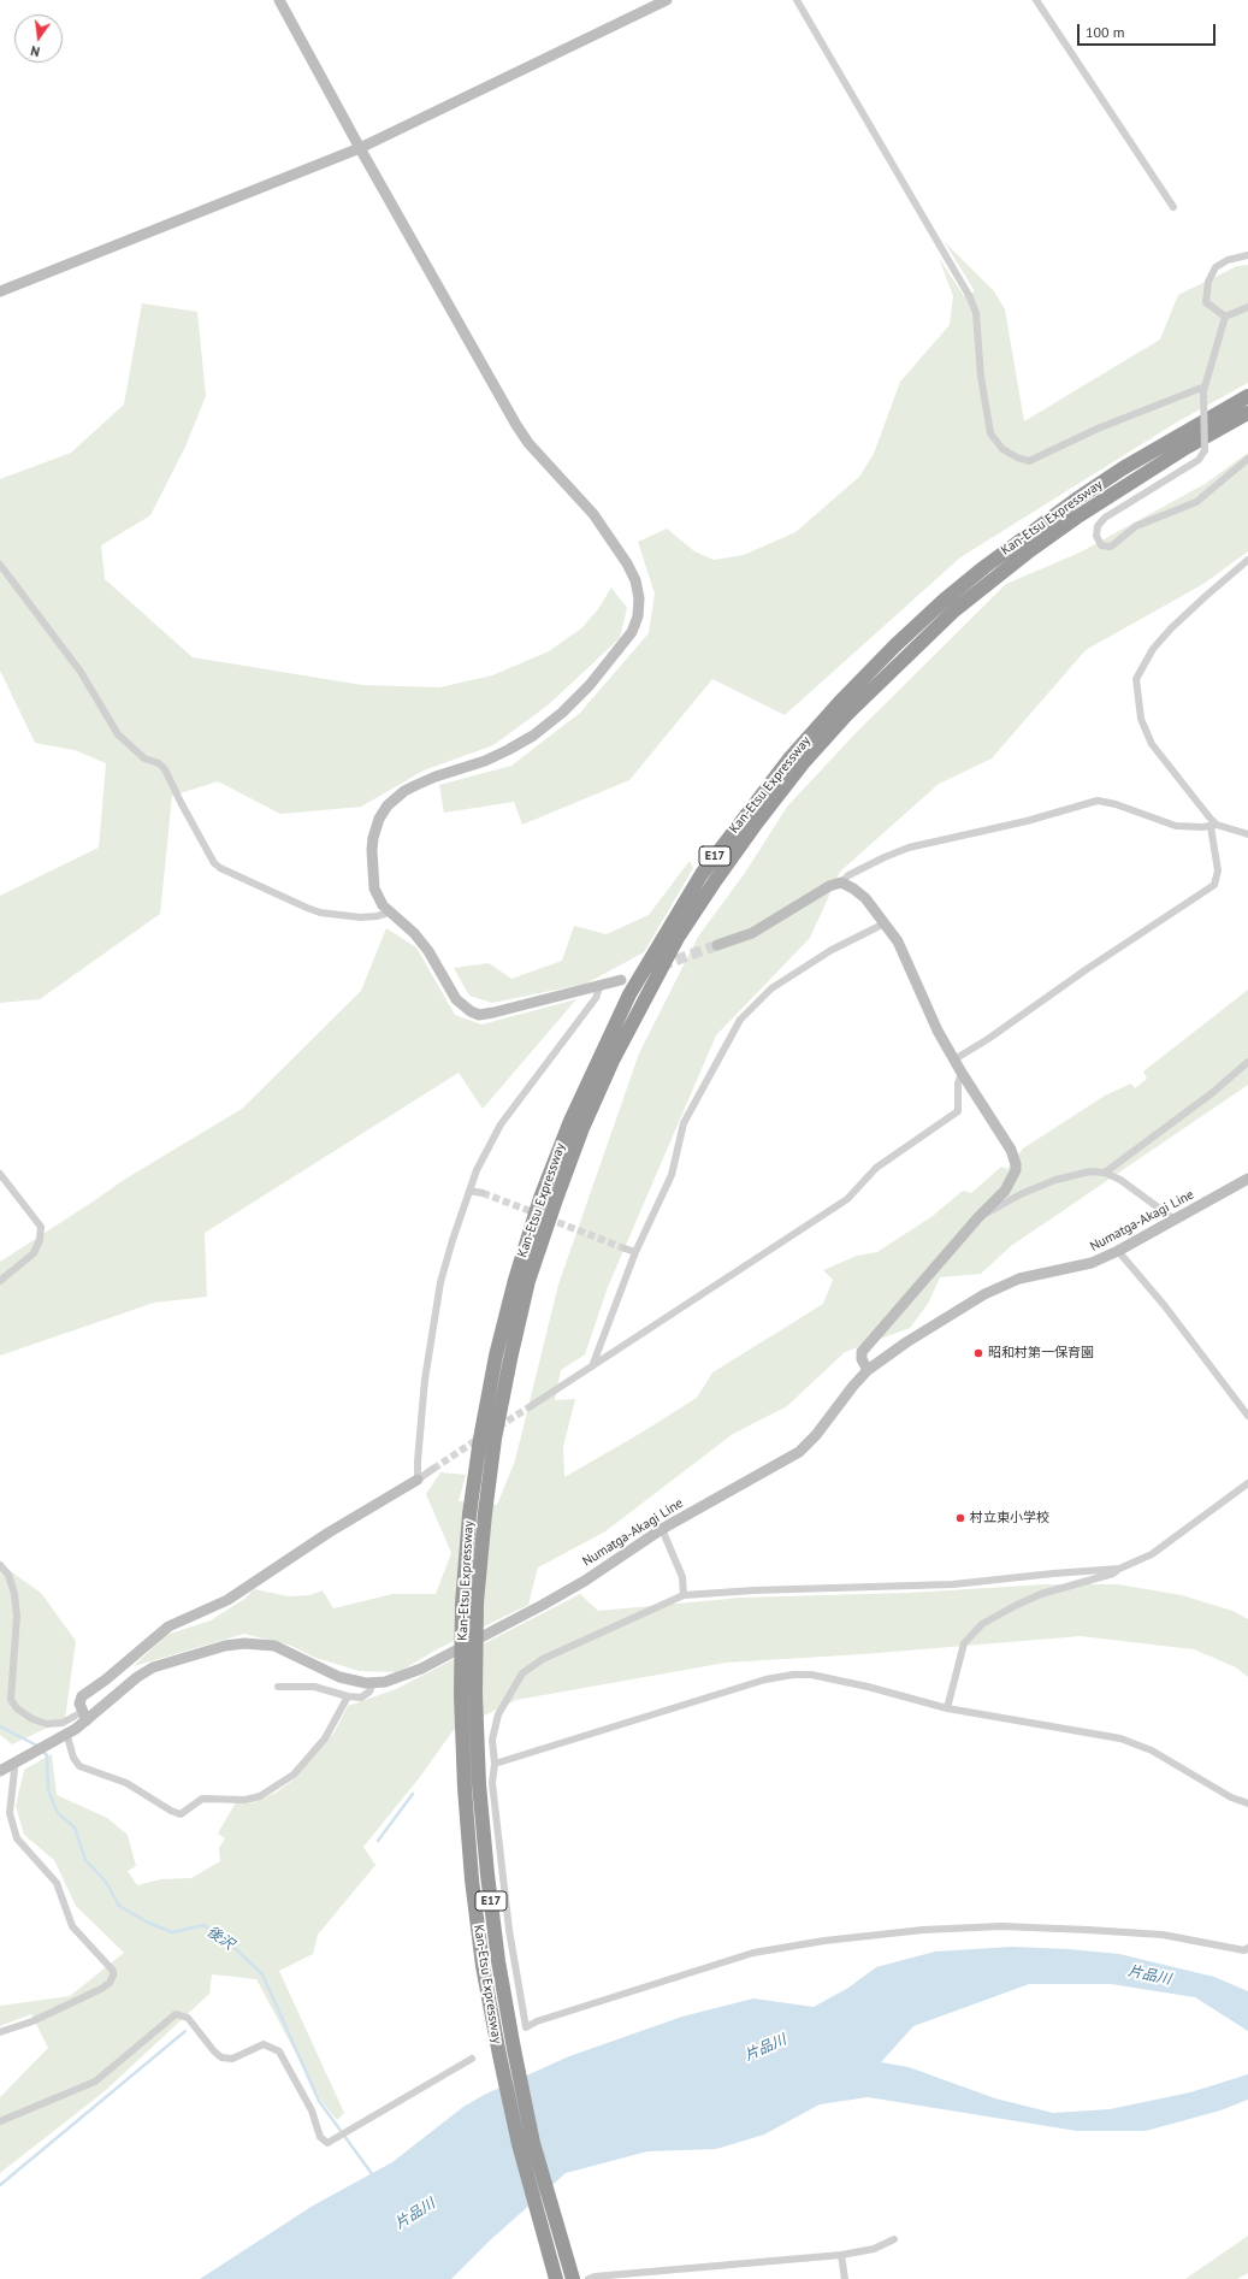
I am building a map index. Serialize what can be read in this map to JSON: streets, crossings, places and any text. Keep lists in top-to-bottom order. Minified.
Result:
{"streets":{"highway":["Kan-Etsu Expressway","E17"],"street":["Numatga-Akagi Line"]},"water":["後沢","片品川"],"places":["昭和村第一保育園","村立東小学校"],"scale_bar":"100 m","north":"bottom"}
